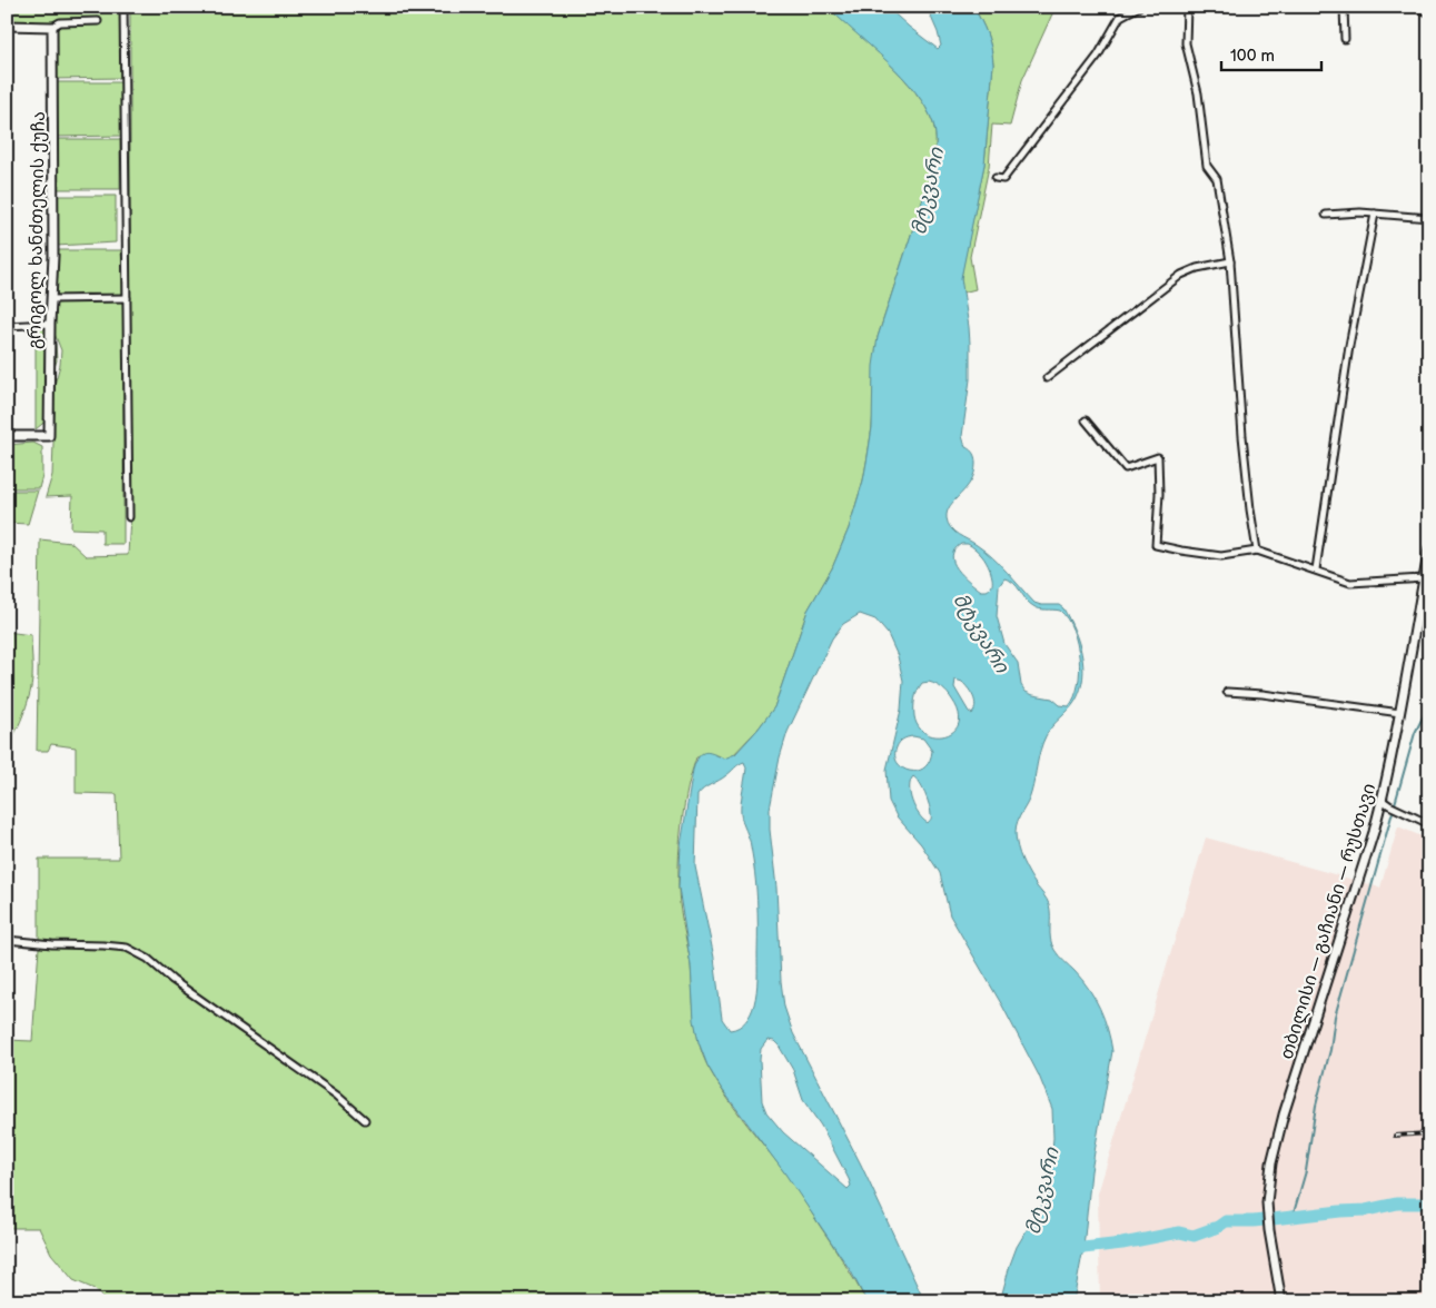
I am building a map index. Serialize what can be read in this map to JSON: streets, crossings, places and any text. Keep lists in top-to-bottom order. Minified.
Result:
{"streets":{"main road":["გრიგოლ ხანძთელის ქუჩა","თბილისი — გაჩიანი — რუსთავი"]},"water":["მტკვარი"],"scale_bar":"100 m"}
